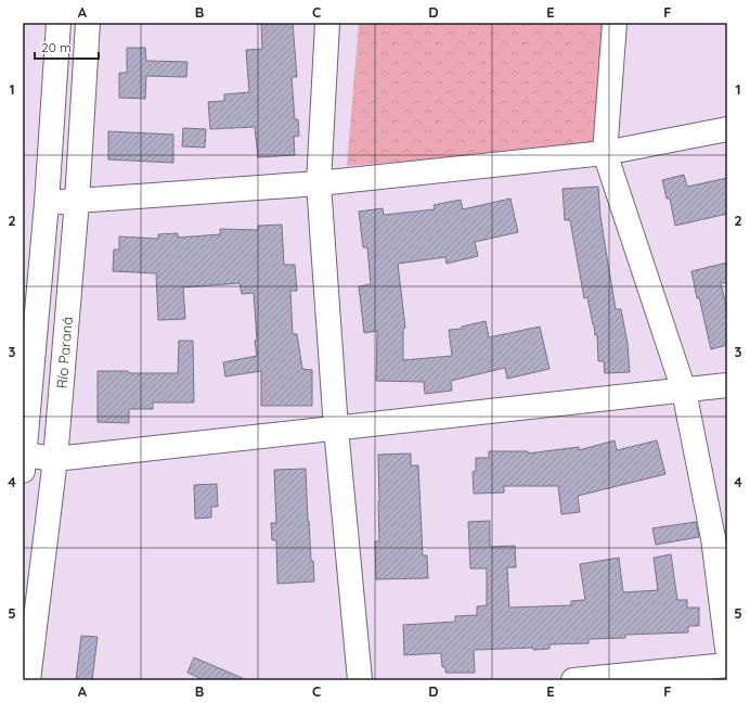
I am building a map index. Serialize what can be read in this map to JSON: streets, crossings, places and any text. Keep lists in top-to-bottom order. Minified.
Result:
{"streets":{"street":["Río Paraná"]},"scale_bar":"20 m","grid":{"columns":["A","B","C","D","E","F"],"rows":["1","2","3","4","5"]}}
